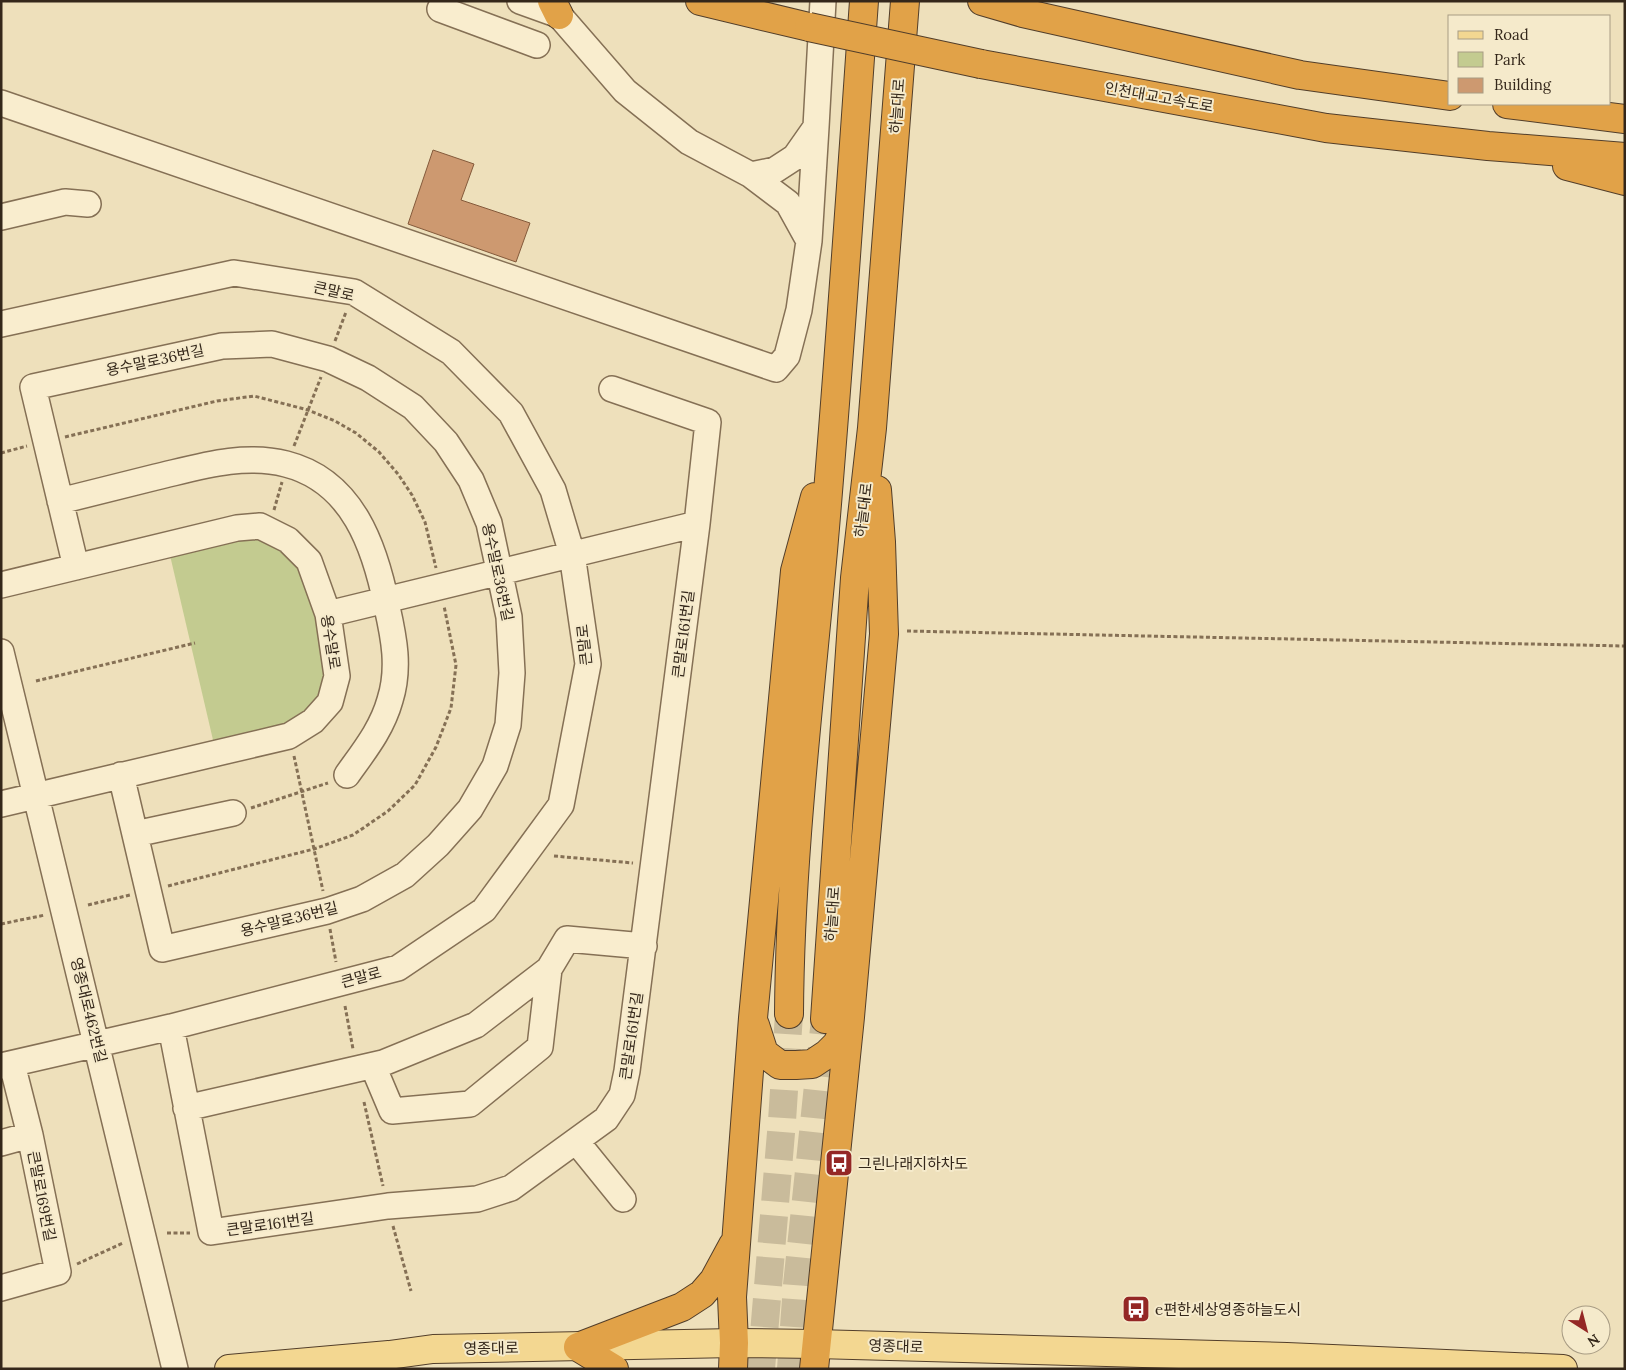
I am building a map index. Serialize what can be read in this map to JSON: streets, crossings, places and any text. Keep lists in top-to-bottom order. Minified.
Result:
{"streets":{"highway":["인천대교고속도로","하늘대로"],"main road":["영종대로"],"street":["큰말로","용수말로36번길","큰말로161번길","용수말로","영종대로462번길","큰말로169번길"]},"crossings":[["하늘대로","영종대로"],["큰말로","큰말로161번길"],["큰말로","영종대로462번길"],["큰말로","큰말로169번길"],["용수말로36번길","용수말로"],["용수말로","영종대로462번길"]],"places":{"bus stop":["그린나래지하차도","e편한세상영종하늘도시"]},"legend":["Road","Park","Building"],"north":"bottom right"}
